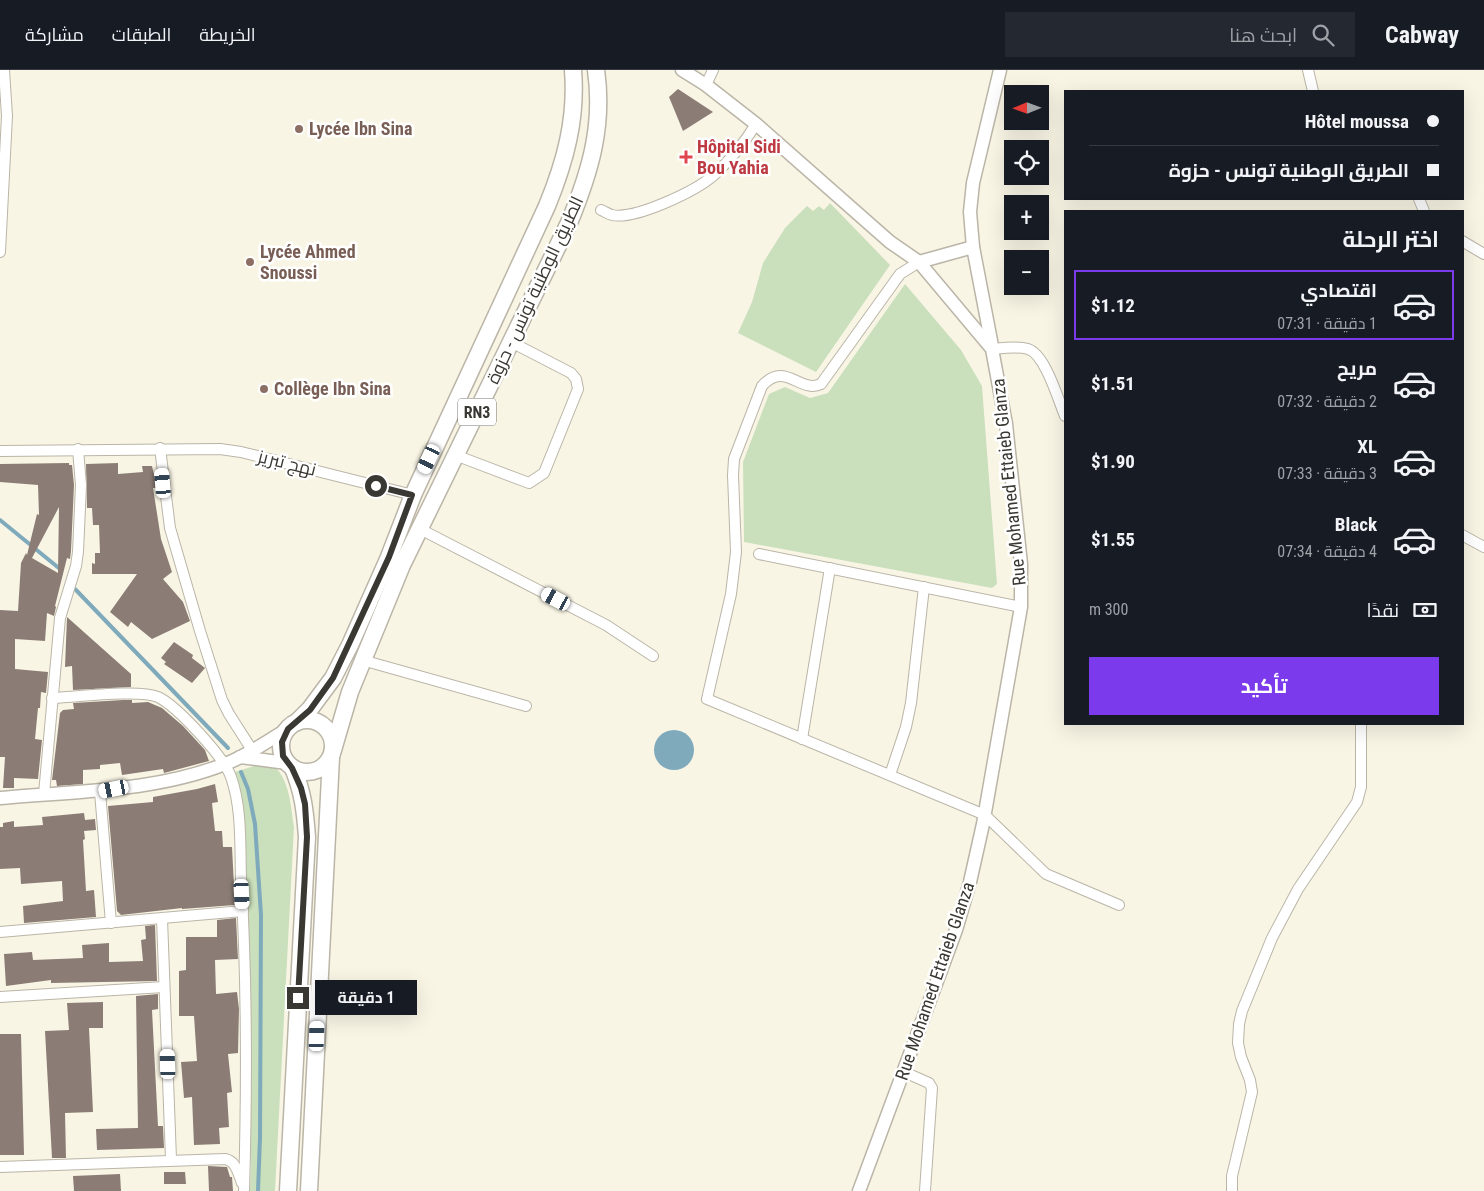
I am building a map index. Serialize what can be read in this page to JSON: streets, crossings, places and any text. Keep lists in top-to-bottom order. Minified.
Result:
{"streets":{"main road":["الطريق الوطنية تونس - حزوة","RN3"],"street":["نهج تبريز","Rue Mohamed Ettaieb Glanza"]},"crossings":[["الطريق الوطنية تونس - حزوة","RN3"],["الطريق الوطنية تونس - حزوة","نهج تبريز"]],"places":{"other":["Lycée Ibn Sina","Lycée Ahmed Snoussi","Collège Ibn Sina"],"health":["Hôpital Sidi Bou Yahia"]},"north":"left","page":{"header":"Cabway","search":"ابحث هنا","nav":["الخريطة","الطبقات","مشاركة"],"map_buttons":["+","−"],"banner":["Hôtel moussa","الطريق الوطنية تونس - حزوة"],"heading":"اختر الرحلة","list":[{"name":"اقتصادي","note":"1 دقيقة · 07:31","value":"$1.12"},{"name":"مريح","note":"2 دقيقة · 07:32","value":"$1.51"},{"name":"XL","note":"3 دقيقة · 07:33","value":"$1.90"},{"name":"Black","note":"4 دقيقة · 07:34","value":"$1.55"}],"pay":["نقدًا","300 m"],"buttons":"تأكيد","bubble":"1 دقيقة"}}
